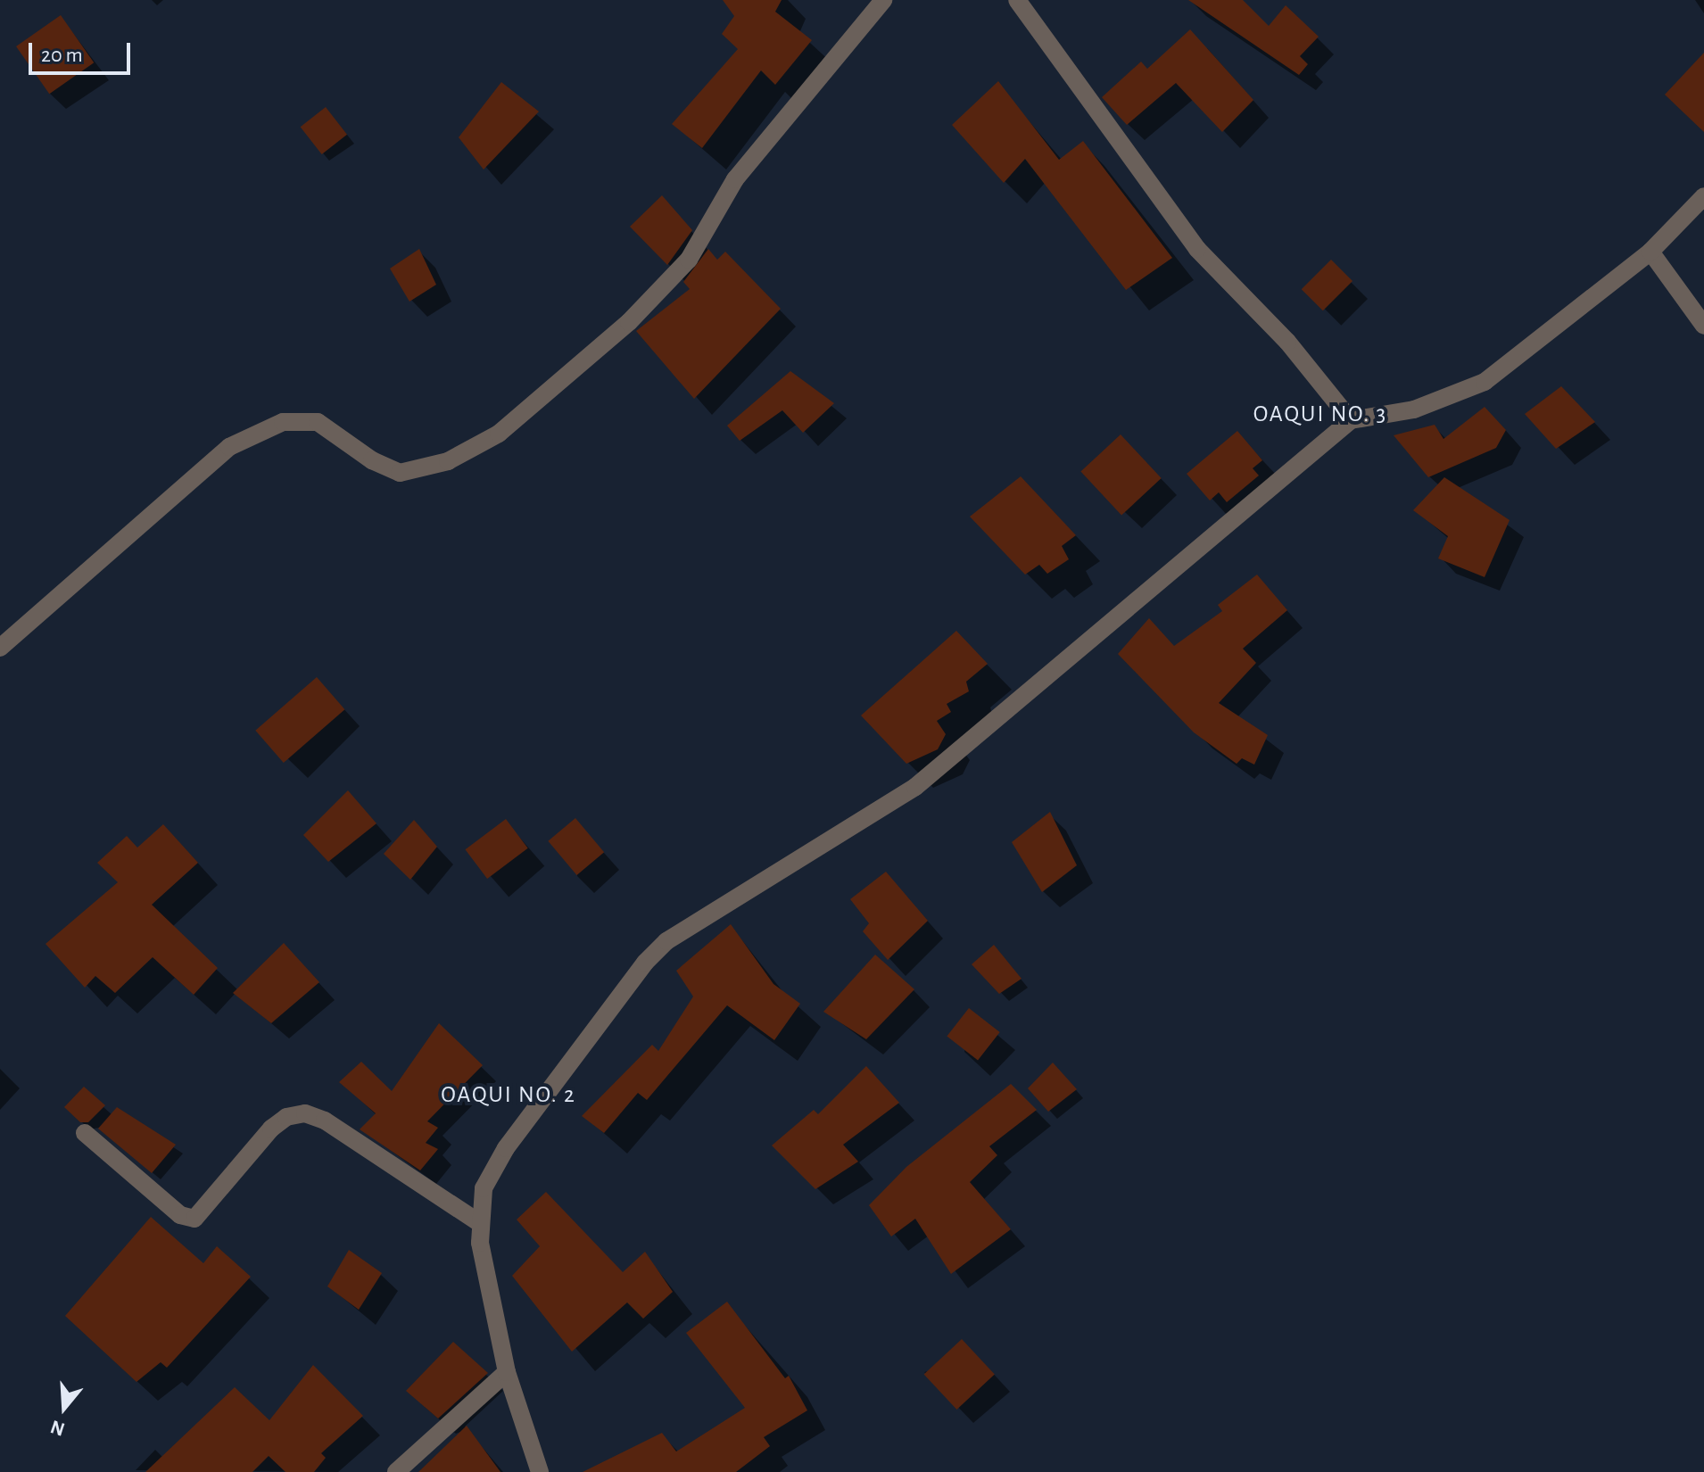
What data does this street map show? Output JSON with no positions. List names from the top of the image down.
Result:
{
  "districts": ["OAQUI NO. 3", "OAQUI NO. 2"],
  "scale_bar": "20 m",
  "north": "bottom"
}
